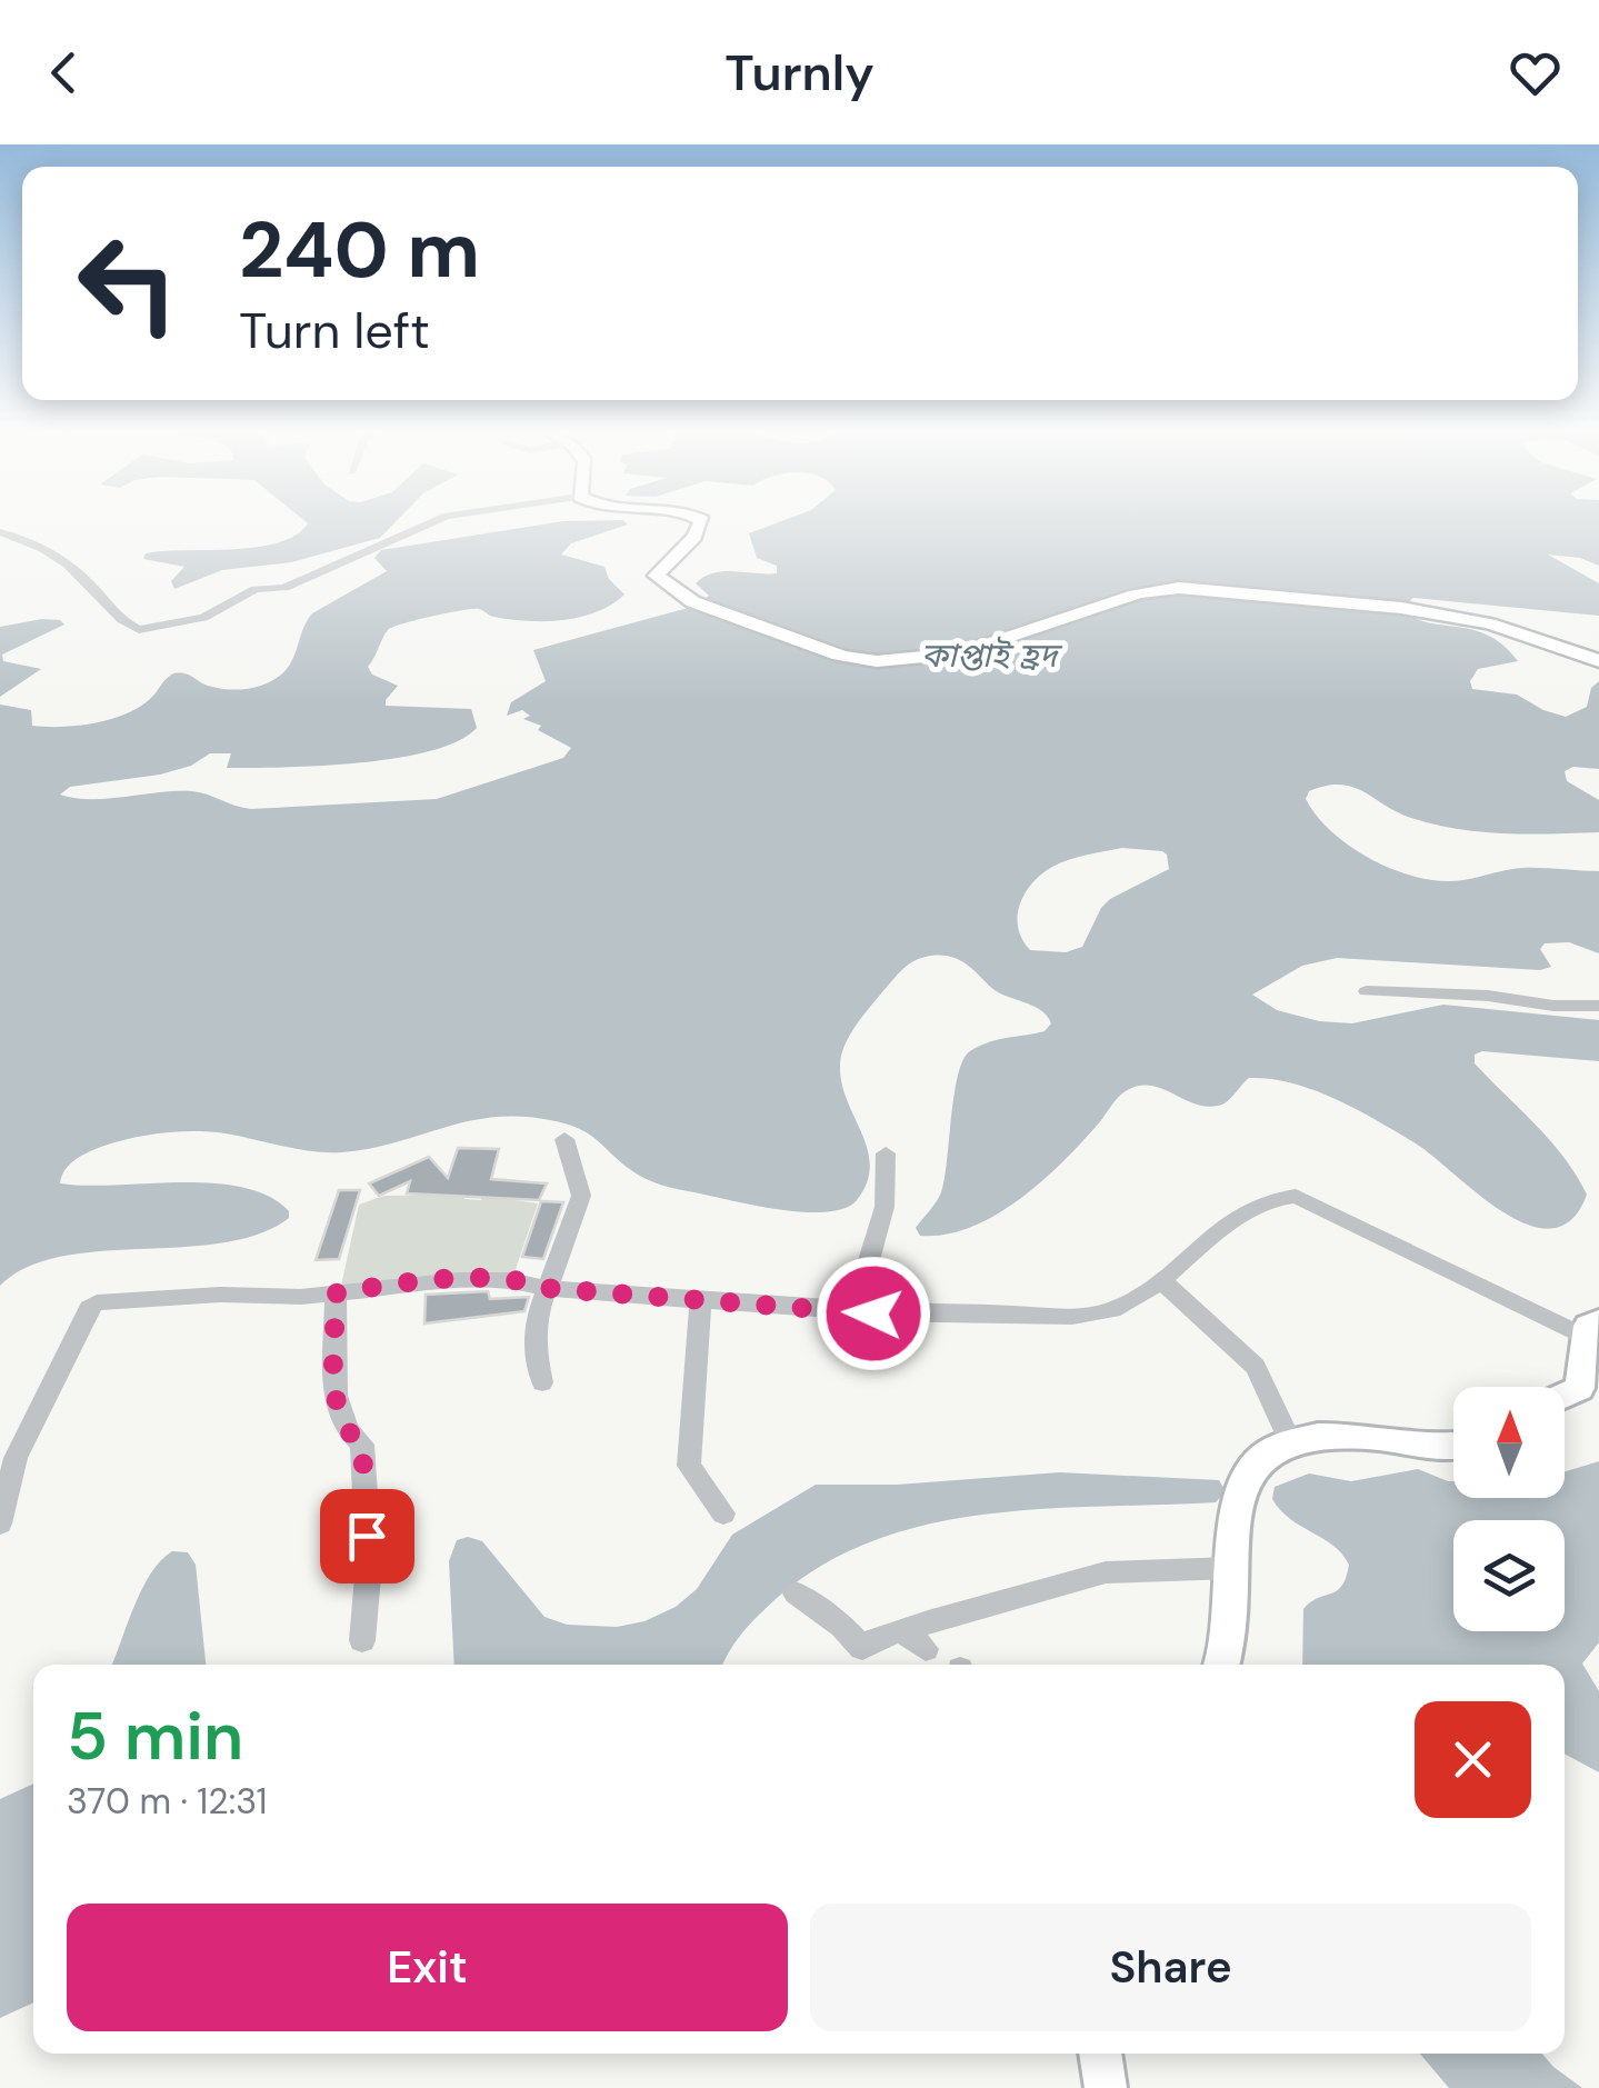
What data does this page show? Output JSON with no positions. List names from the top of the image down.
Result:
{
  "water": ["কাপ্তাই হ্রদ"],
  "north": "top",
  "page": {
    "header": "Turnly",
    "turn": ["240 m", "Turn left"],
    "heading": ["5 min", "370 m · 12:31"],
    "buttons": ["Exit", "Share"]
  }
}
